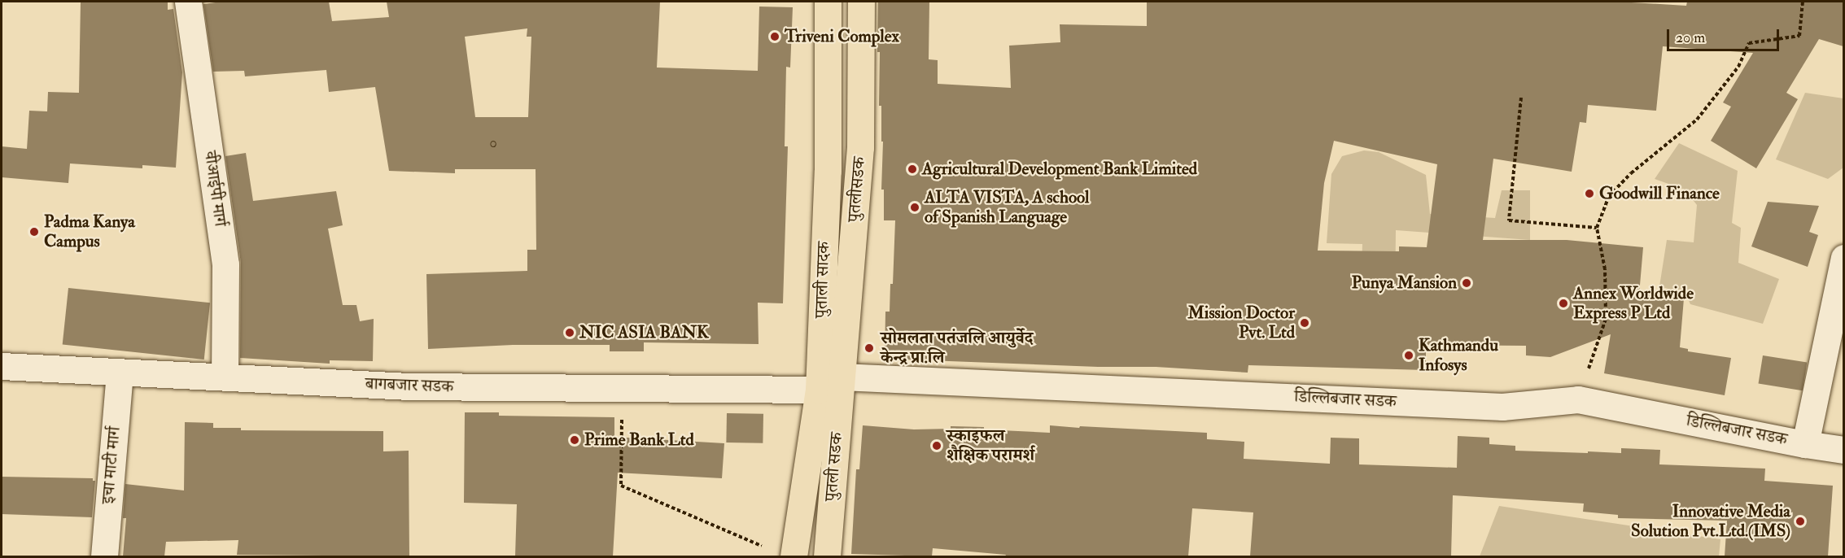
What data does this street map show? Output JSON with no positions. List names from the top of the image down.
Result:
{
  "streets": {
    "main road": [
      "वीआईपी मार्ग",
      "पुतलीसडक",
      "पुताली सादक",
      "बागबजार सडक",
      "डिल्लिबजार सडक",
      "इचा माटी मार्ग",
      "पुतली सडक"
    ]
  },
  "crossings": [
    ["वीआईपी मार्ग", "बागबजार सडक"],
    ["पुतलीसडक", "डिल्लिबजार सडक"],
    ["पुतलीसडक", "पुतली सडक"],
    ["पुताली सादक", "बागबजार सडक"],
    ["बागबजार सडक", "इचा माटी मार्ग"],
    ["डिल्लिबजार सडक", "पुतली सडक"]
  ],
  "places": [
    "Triveni Complex",
    "Agricultural Development Bank Limited",
    "Goodwill Finance",
    "ALTA VISTA, A school of Spanish Language",
    "Padma Kanya Campus",
    "Punya Mansion",
    "Annex Worldwide Express P Ltd",
    "Mission Doctor Pvt. Ltd",
    "NIC ASIA BANK",
    "सोमलता पतंजलि आयुर्वेद केन्द्र प्रा.लि",
    "Kathmandu Infosys",
    "Prime Bank Ltd",
    "स्काइफल शैक्षिक परामर्श",
    "Innovative Media Solution Pvt.Ltd.(IMS)"
  ],
  "house_numbers": ["0"],
  "scale_bar": "20 m"
}
